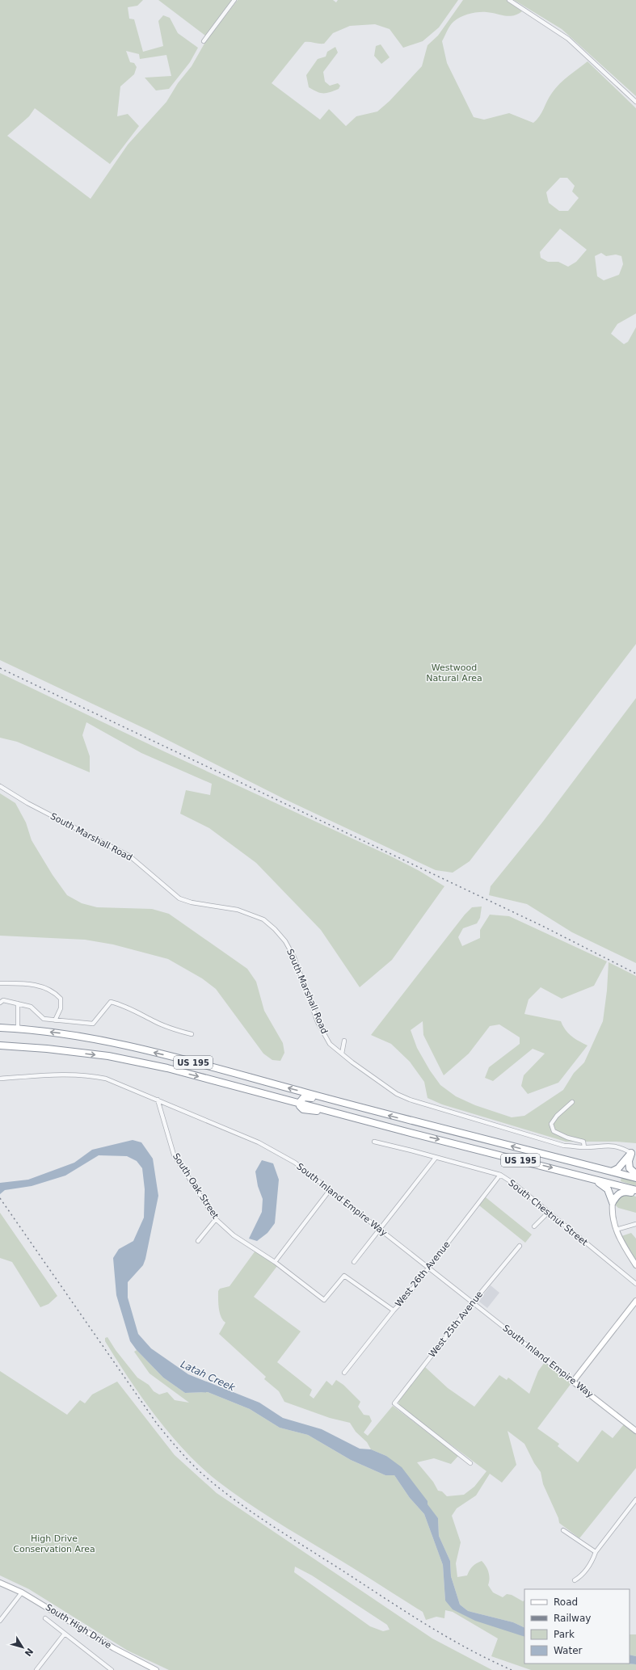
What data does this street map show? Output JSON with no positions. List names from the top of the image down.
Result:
{
  "streets": {
    "highway": ["US 195"],
    "street": [
      "South Marshall Road",
      "South Oak Street",
      "South Inland Empire Way",
      "South Chestnut Street",
      "West 26th Avenue",
      "West 25th Avenue",
      "South High Drive"
    ]
  },
  "crossings": [
    ["South Oak Street", "South Inland Empire Way"],
    ["South Oak Street", "West 26th Avenue"],
    ["South Inland Empire Way", "West 26th Avenue"],
    ["South Inland Empire Way", "West 25th Avenue"],
    ["South Chestnut Street", "West 26th Avenue"]
  ],
  "water": ["Latah Creek"],
  "parks": ["Westwood Natural Area", "High Drive Conservation Area"],
  "legend": [
    "Road",
    "Railway",
    "Park",
    "Water"
  ],
  "north": "bottom right"
}
